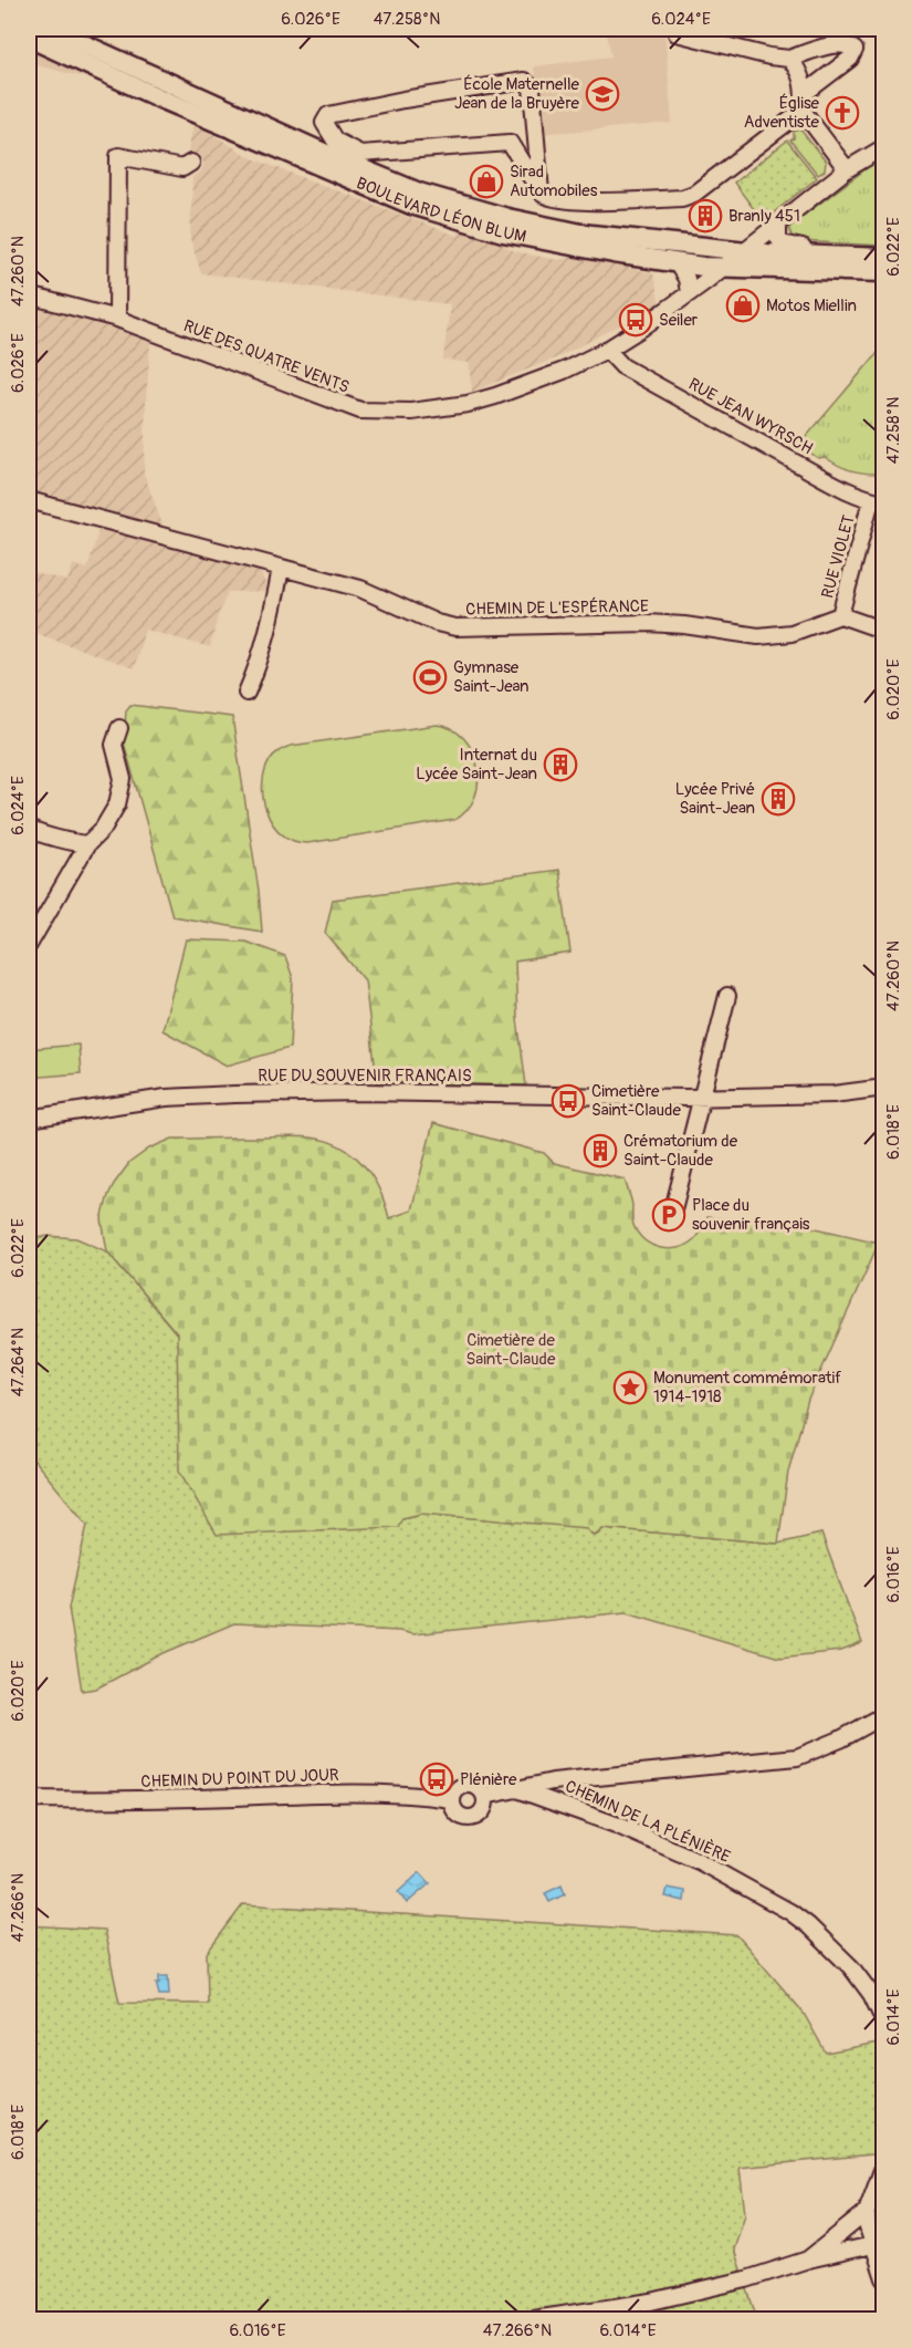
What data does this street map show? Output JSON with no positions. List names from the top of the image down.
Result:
{
  "streets": {
    "main road": ["BOULEVARD LÉON BLUM"],
    "street": [
      "RUE DES QUATRE VENTS",
      "RUE JEAN WYRSCH",
      "RUE VIOLET",
      "CHEMIN DE L'ESPÉRANCE",
      "RUE DU SOUVENIR FRANÇAIS",
      "CHEMIN DU POINT DU JOUR",
      "CHEMIN DE LA PLÉNIÈRE"
    ]
  },
  "crossings": [
    ["BOULEVARD LÉON BLUM", "RUE DES QUATRE VENTS"],
    ["RUE DES QUATRE VENTS", "RUE JEAN WYRSCH"],
    ["RUE JEAN WYRSCH", "RUE VIOLET"],
    ["RUE VIOLET", "CHEMIN DE L'ESPÉRANCE"]
  ],
  "parks": ["Cimetière de Saint-Claude"],
  "places": {
    "school or university": ["École Maternelle Jean de la Bruyère"],
    "church": ["Église Adventiste"],
    "shop": ["Sirad Automobiles", "Motos Miellin"],
    "building": [
      "Branly 451",
      "Internat du Lycée Saint-Jean",
      "Lycée Privé Saint-Jean",
      "Crématorium de Saint-Claude"
    ],
    "bus stop": ["Seiler", "Cimetière Saint-Claude", "Plénière"],
    "sports": ["Gymnase Saint-Jean"],
    "parking": ["Place du souvenir français"],
    "place": ["Monument commémoratif 1914-1918"]
  },
  "coordinates": [
    "6.026°E",
    "47.258°N",
    "6.024°E",
    "6.022°E",
    "47.260°N",
    "6.020°E",
    "6.018°E",
    "47.264°N",
    "6.016°E",
    "47.266°N",
    "6.014°E"
  ]
}
